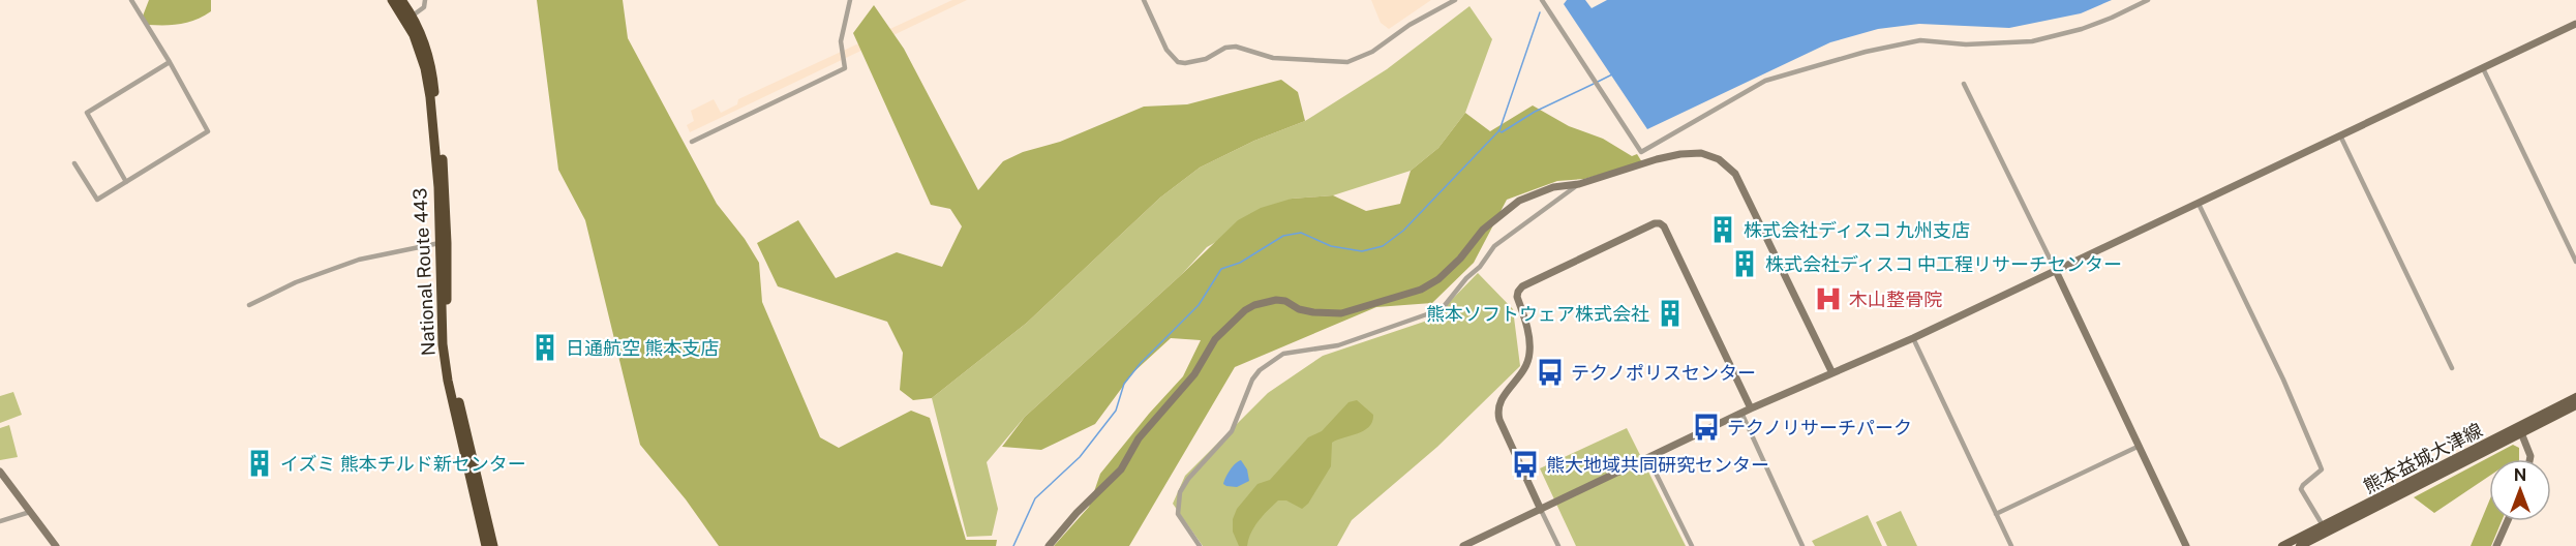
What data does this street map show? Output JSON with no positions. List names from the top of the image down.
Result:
{
  "streets": {
    "highway": ["National Route 443"],
    "main road": ["熊本益城大津線"]
  },
  "places": {
    "building": [
      "株式会社ディスコ 九州支店",
      "株式会社ディスコ 中工程リサーチセンター",
      "熊本ソフトウェア株式会社",
      "日通航空 熊本支店",
      "イズミ 熊本チルド新センター"
    ],
    "hospital": ["木山整骨院"],
    "bus stop": ["テクノポリスセンター", "テクノリサーチパーク", "熊大地域共同研究センター"]
  },
  "north": "top"
}
